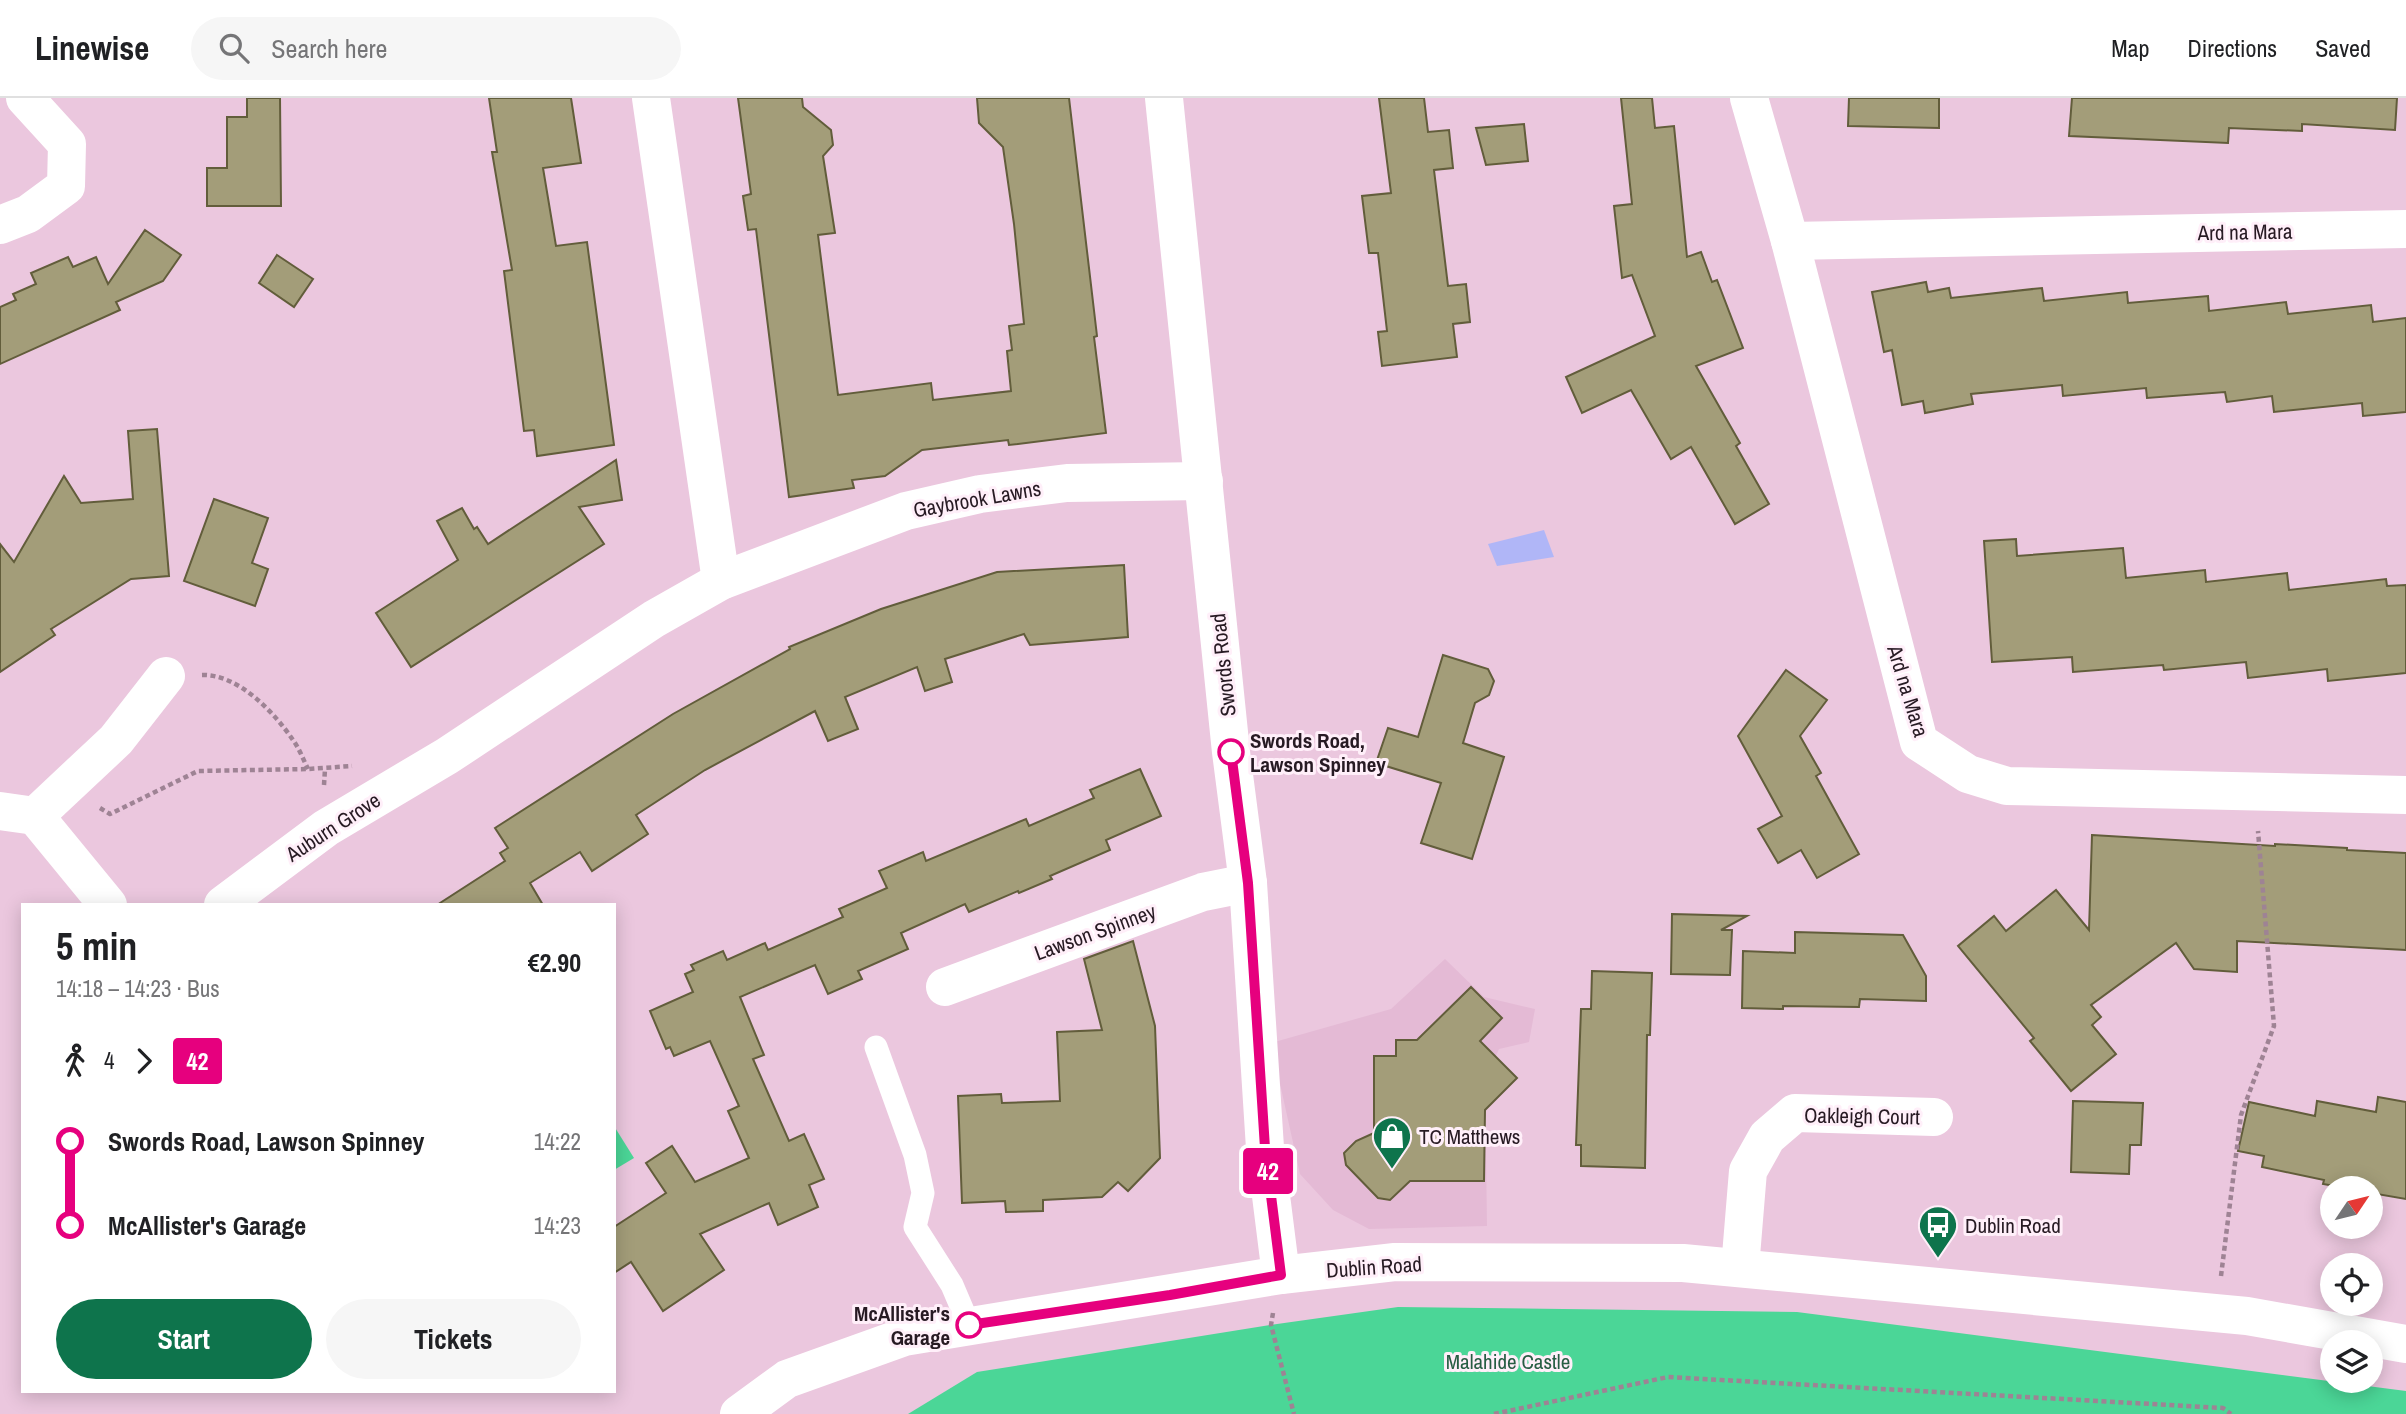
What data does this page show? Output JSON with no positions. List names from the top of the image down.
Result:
{
  "streets": {
    "street": [
      "Ard na Mara",
      "Gaybrook Lawns",
      "Swords Road",
      "Auburn Grove",
      "Lawson Spinney",
      "Oakleigh Court",
      "Dublin Road"
    ]
  },
  "crossings": [
    ["Gaybrook Lawns", "Swords Road"],
    ["Gaybrook Lawns", "Auburn Grove"],
    ["Swords Road", "Lawson Spinney"],
    ["Swords Road", "Dublin Road"],
    ["Oakleigh Court", "Dublin Road"]
  ],
  "parks": ["Malahide Castle"],
  "places": {
    "other": ["Swords Road, Lawson Spinney", "McAllister's Garage"],
    "shop": ["TC Matthews"],
    "bus stop": ["Dublin Road"]
  },
  "lines": ["bus line 42"],
  "north": "top right",
  "page": {
    "header": "Linewise",
    "search": "Search here",
    "nav": ["Map", "Directions", "Saved"],
    "on_map": "42",
    "heading": ["5 min", "14:18 – 14:23 · Bus", "€2.90"],
    "legs": ["4", "42"],
    "list": [
      {
        "name": "Swords Road, Lawson Spinney",
        "value": "14:22"
      },
      {
        "name": "McAllister's Garage",
        "value": "14:23"
      }
    ],
    "buttons": ["Start", "Tickets"]
  }
}
